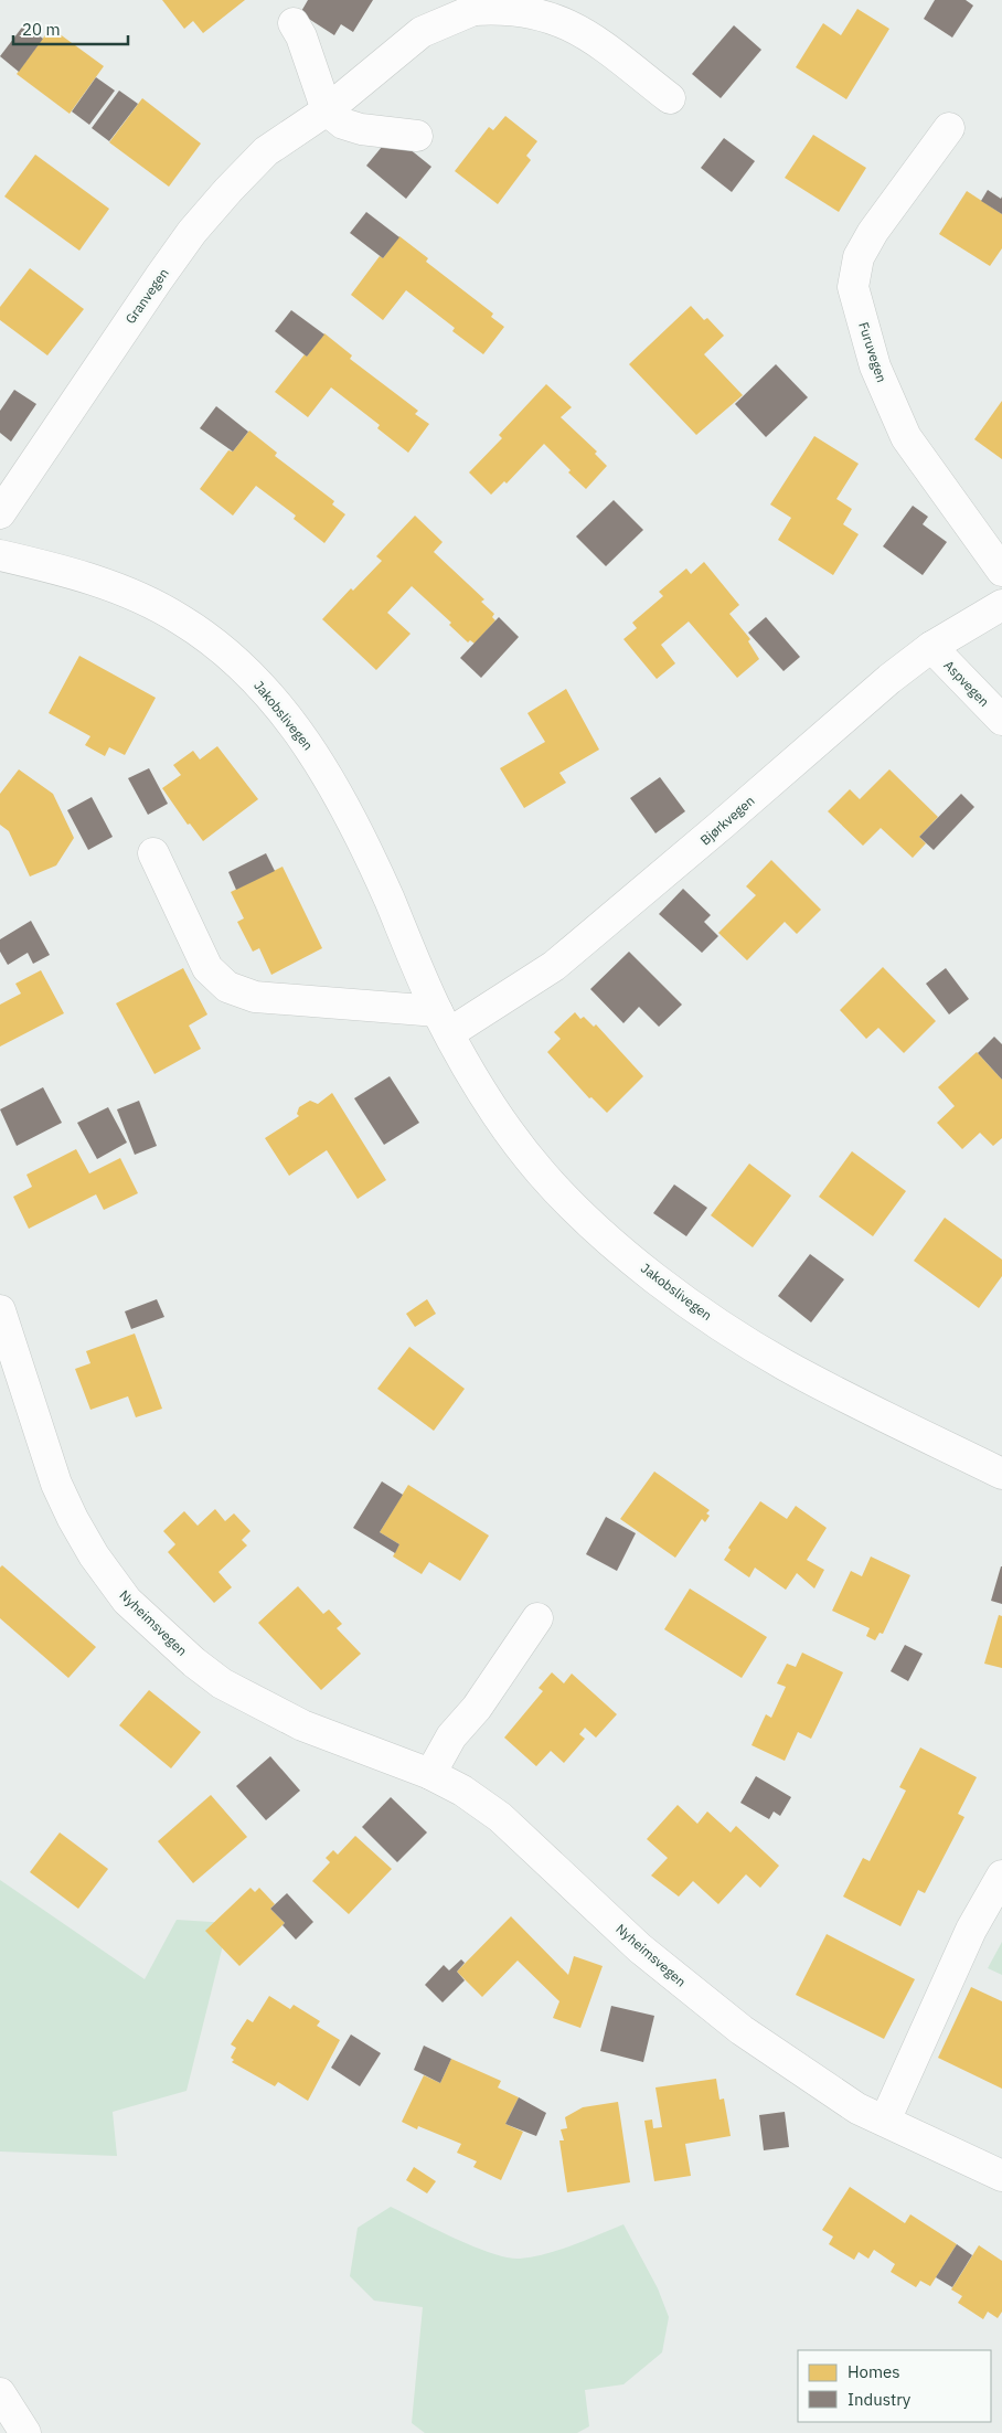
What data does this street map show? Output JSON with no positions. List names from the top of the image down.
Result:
{
  "streets": {
    "street": [
      "Granvegen",
      "Furuvegen",
      "Aspvegen",
      "Jakobslivegen",
      "Bjørkvegen",
      "Nyheimsvegen"
    ]
  },
  "crossings": [
    ["Aspvegen", "Bjørkvegen"],
    ["Jakobslivegen", "Bjørkvegen"]
  ],
  "legend": ["Homes", "Industry"],
  "scale_bar": "20 m"
}
